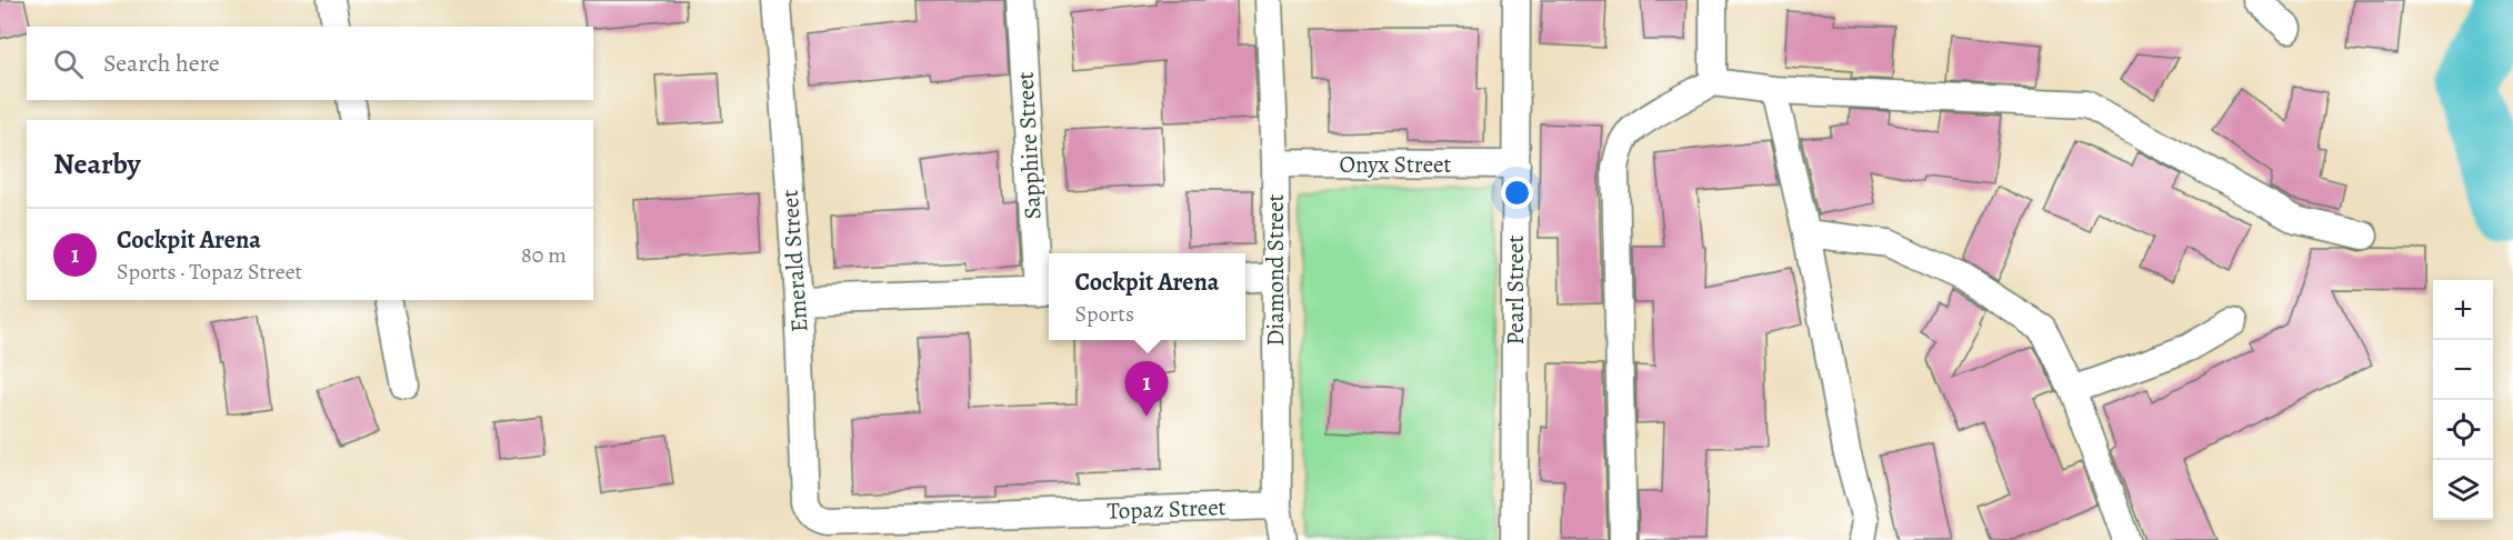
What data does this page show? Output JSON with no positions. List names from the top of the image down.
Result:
{
  "streets": {
    "street": [
      "Sapphire Street",
      "Onyx Street",
      "Emerald Street",
      "Diamond Street",
      "Pearl Street",
      "Topaz Street"
    ]
  },
  "crossings": [
    ["Onyx Street", "Diamond Street"],
    ["Onyx Street", "Pearl Street"],
    ["Emerald Street", "Topaz Street"],
    ["Diamond Street", "Topaz Street"]
  ],
  "page": {
    "search": "Search here",
    "heading": "Nearby",
    "list": [
      {
        "mark": "1",
        "name": "Cockpit Arena",
        "note": "Sports · Topaz Street",
        "value": "80 m"
      }
    ],
    "popup": ["Cockpit Arena", "Sports"],
    "map_buttons": ["+", "−"],
    "pins": "1"
  }
}
